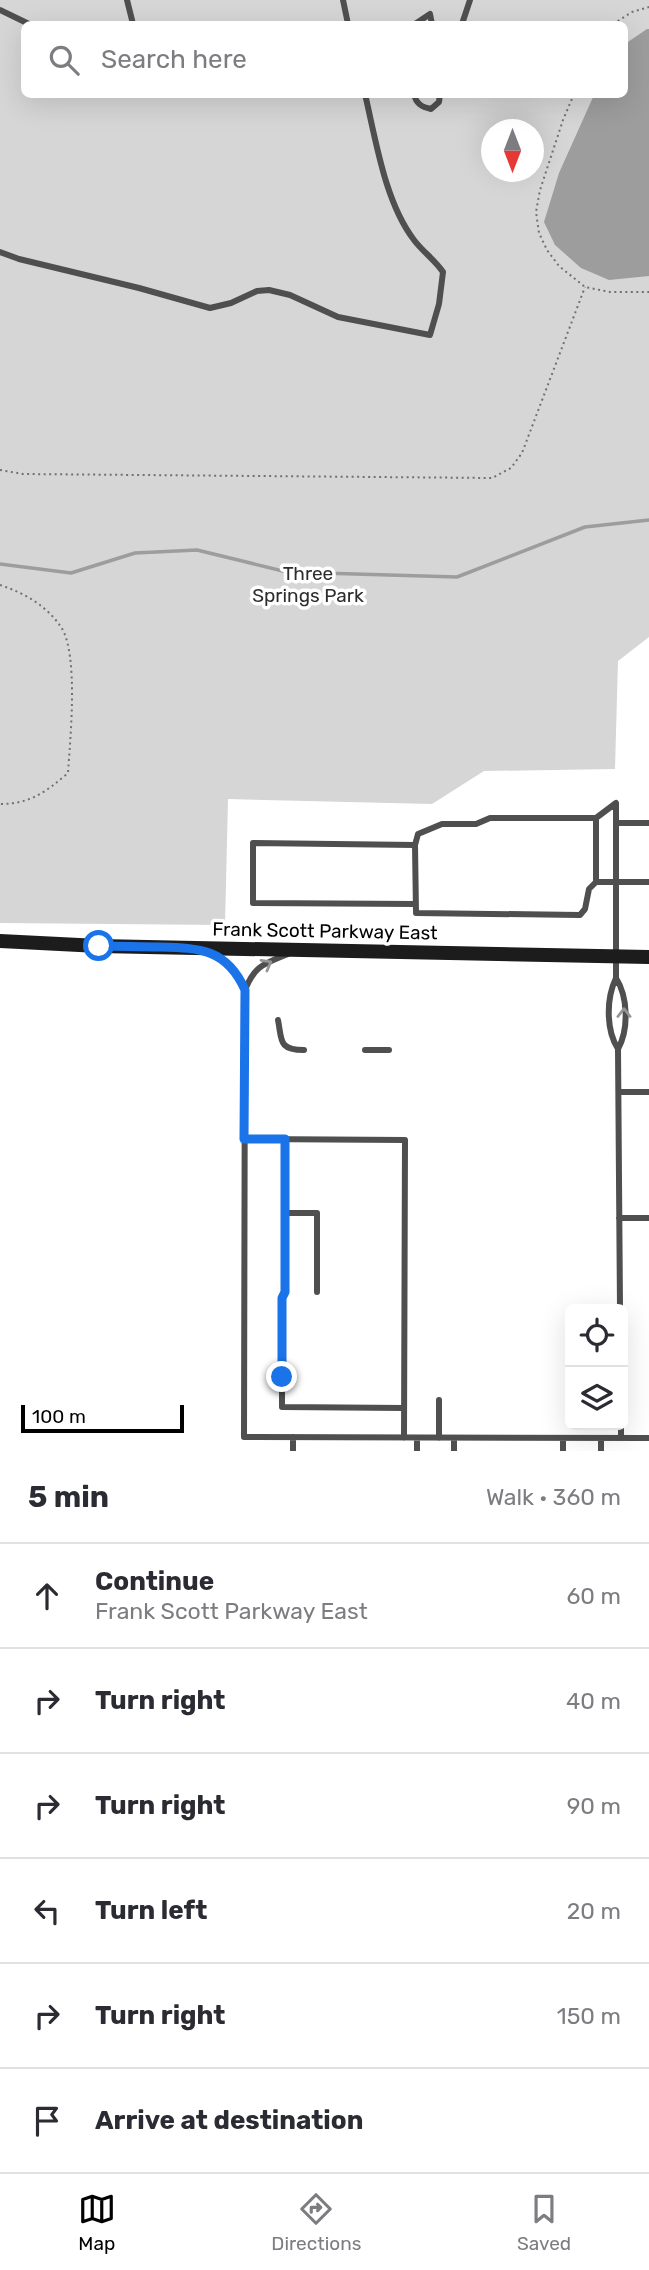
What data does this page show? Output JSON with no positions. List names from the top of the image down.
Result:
{
  "streets": {
    "main road": ["Frank Scott Parkway East"]
  },
  "parks": ["Three Springs Park"],
  "scale_bar": "100 m",
  "north": "bottom",
  "page": {
    "search": "Search here",
    "scale": "100 m",
    "heading": ["5 min", "Walk · 360 m"],
    "list": [
      ["Continue", "Frank Scott Parkway East", "60 m"],
      ["Turn right", "40 m"],
      ["Turn right", "90 m"],
      ["Turn left", "20 m"],
      ["Turn right", "150 m"],
      "Arrive at destination"
    ],
    "nav": ["Map", "Directions", "Saved"]
  }
}
